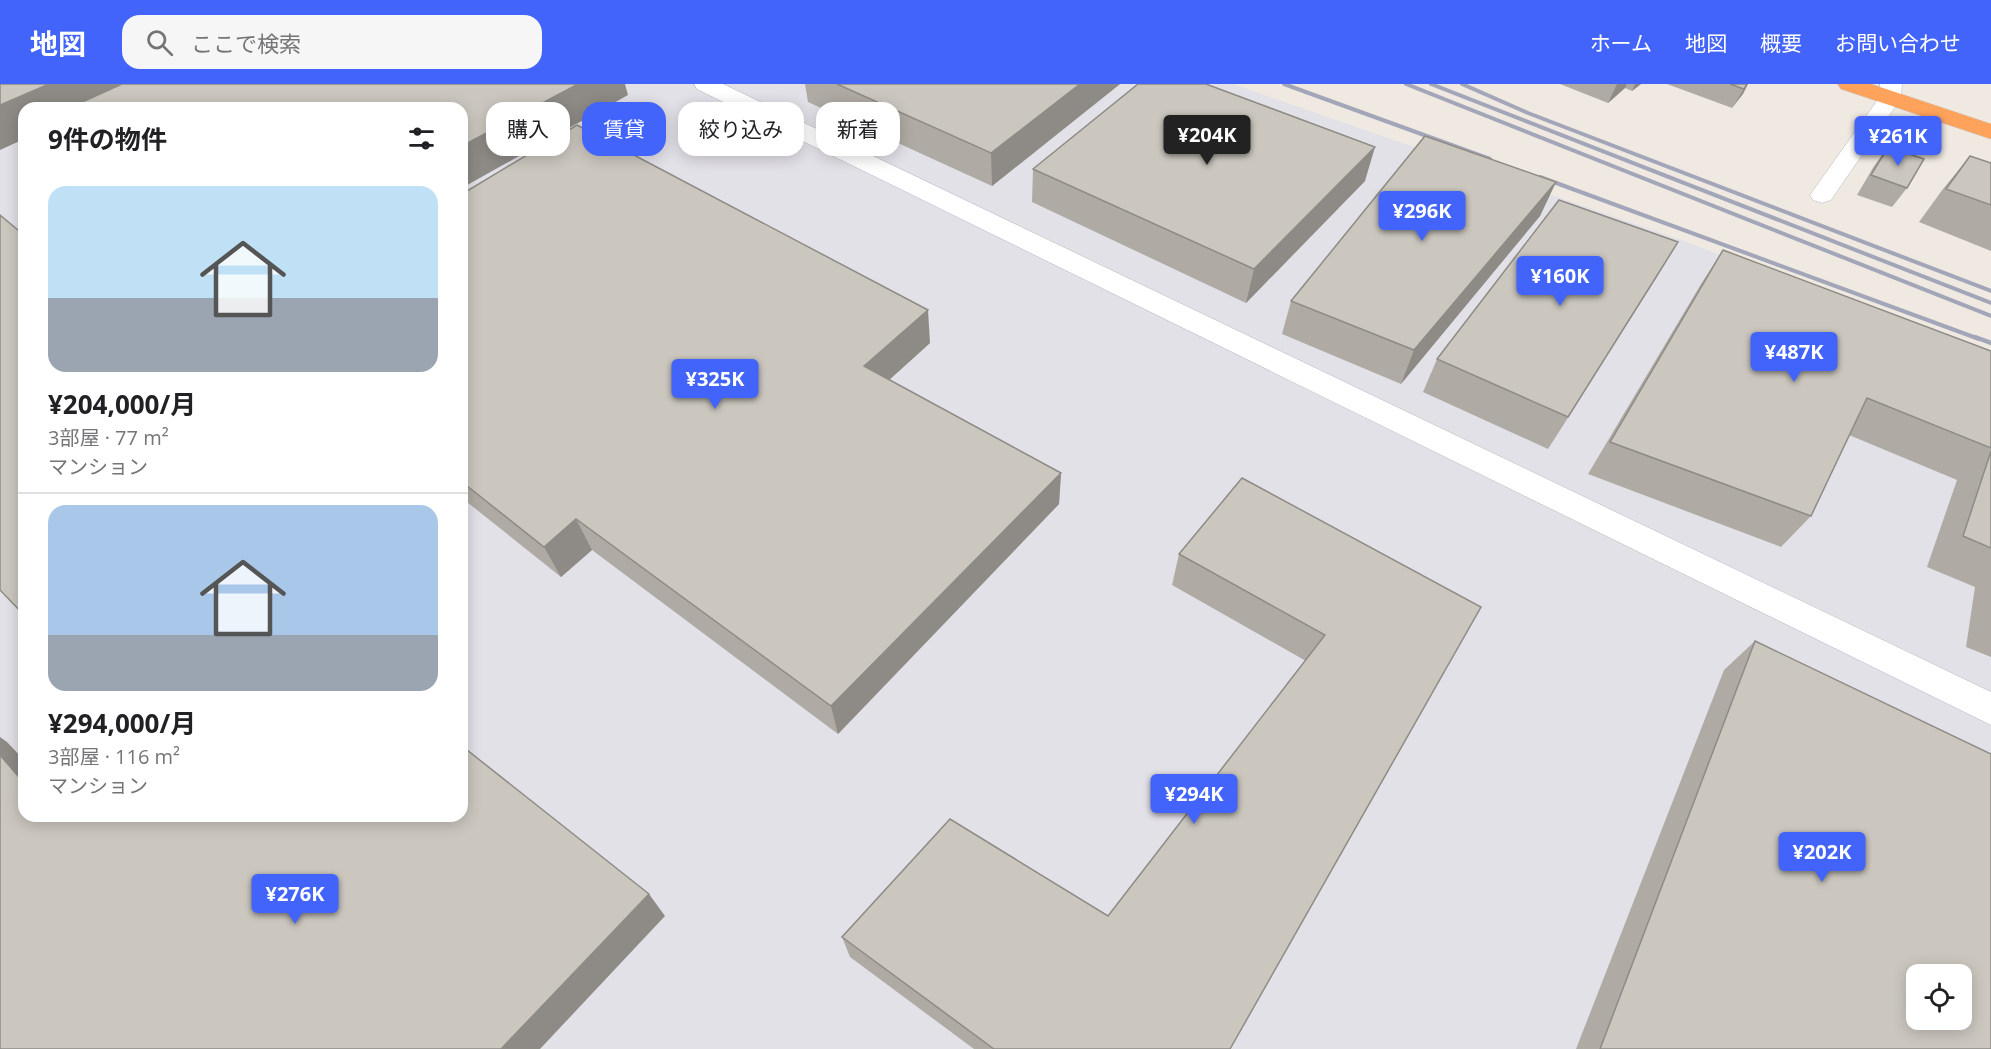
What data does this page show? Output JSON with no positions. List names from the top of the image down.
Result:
{
  "page": {
    "header": "地図",
    "search": "ここで検索",
    "nav": [
      "ホーム",
      "地図",
      "概要",
      "お問い合わせ"
    ],
    "chip": [
      "購入",
      "賃貸",
      "絞り込み",
      "新着"
    ],
    "heading": "9件の物件",
    "price": [
      "¥204K",
      "¥261K",
      "¥296K",
      "¥160K",
      "¥487K",
      "¥325K",
      "¥294K",
      "¥202K",
      "¥276K"
    ],
    "list": [
      {
        "name": "¥204,000/月",
        "note": "3部屋 · 77 m² · マンション"
      },
      {
        "name": "¥294,000/月",
        "note": "3部屋 · 116 m² · マンション"
      }
    ]
  }
}
